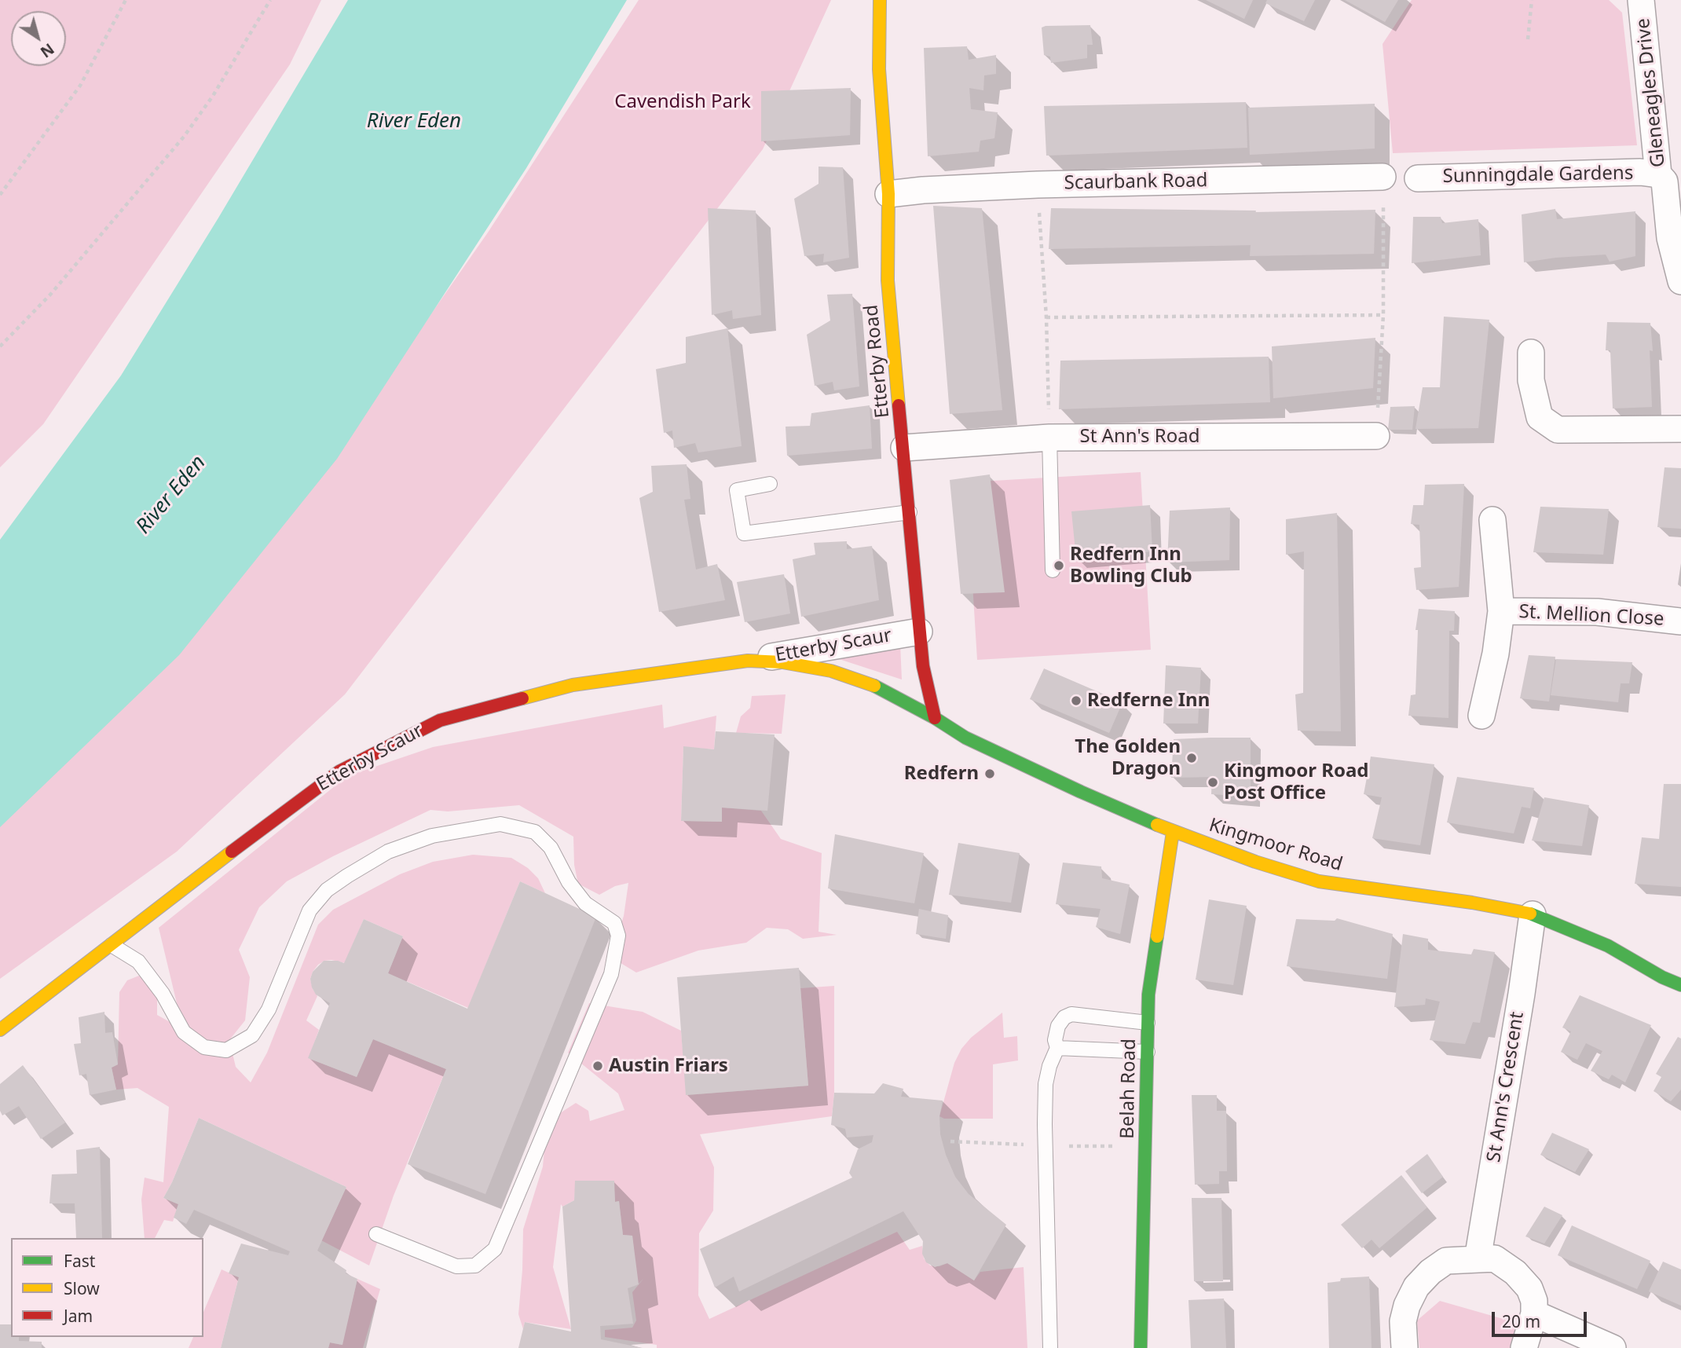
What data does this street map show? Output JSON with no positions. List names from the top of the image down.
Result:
{
  "streets": {
    "street": [
      "Gleneagles Drive",
      "Sunningdale Gardens",
      "Scaurbank Road",
      "Etterby Road",
      "St Ann's Road",
      "St. Mellion Close",
      "Etterby Scaur",
      "Kingmoor Road",
      "St Ann's Crescent",
      "Belah Road"
    ]
  },
  "crossings": [
    ["Gleneagles Drive", "Sunningdale Gardens"],
    ["Scaurbank Road", "Etterby Road"],
    ["Etterby Road", "St Ann's Road"],
    ["Etterby Road", "Etterby Scaur"],
    ["Etterby Road", "Kingmoor Road"],
    ["Etterby Scaur", "Kingmoor Road"],
    ["Kingmoor Road", "St Ann's Crescent"],
    ["Kingmoor Road", "Belah Road"]
  ],
  "water": ["River Eden"],
  "parks": ["Cavendish Park"],
  "places": [
    "Redfern Inn Bowling Club",
    "Redferne Inn",
    "The Golden Dragon",
    "Redfern",
    "Kingmoor Road Post Office",
    "Austin Friars"
  ],
  "legend": ["Fast", "Slow", "Jam"],
  "scale_bar": "20 m",
  "north": "bottom right"
}
